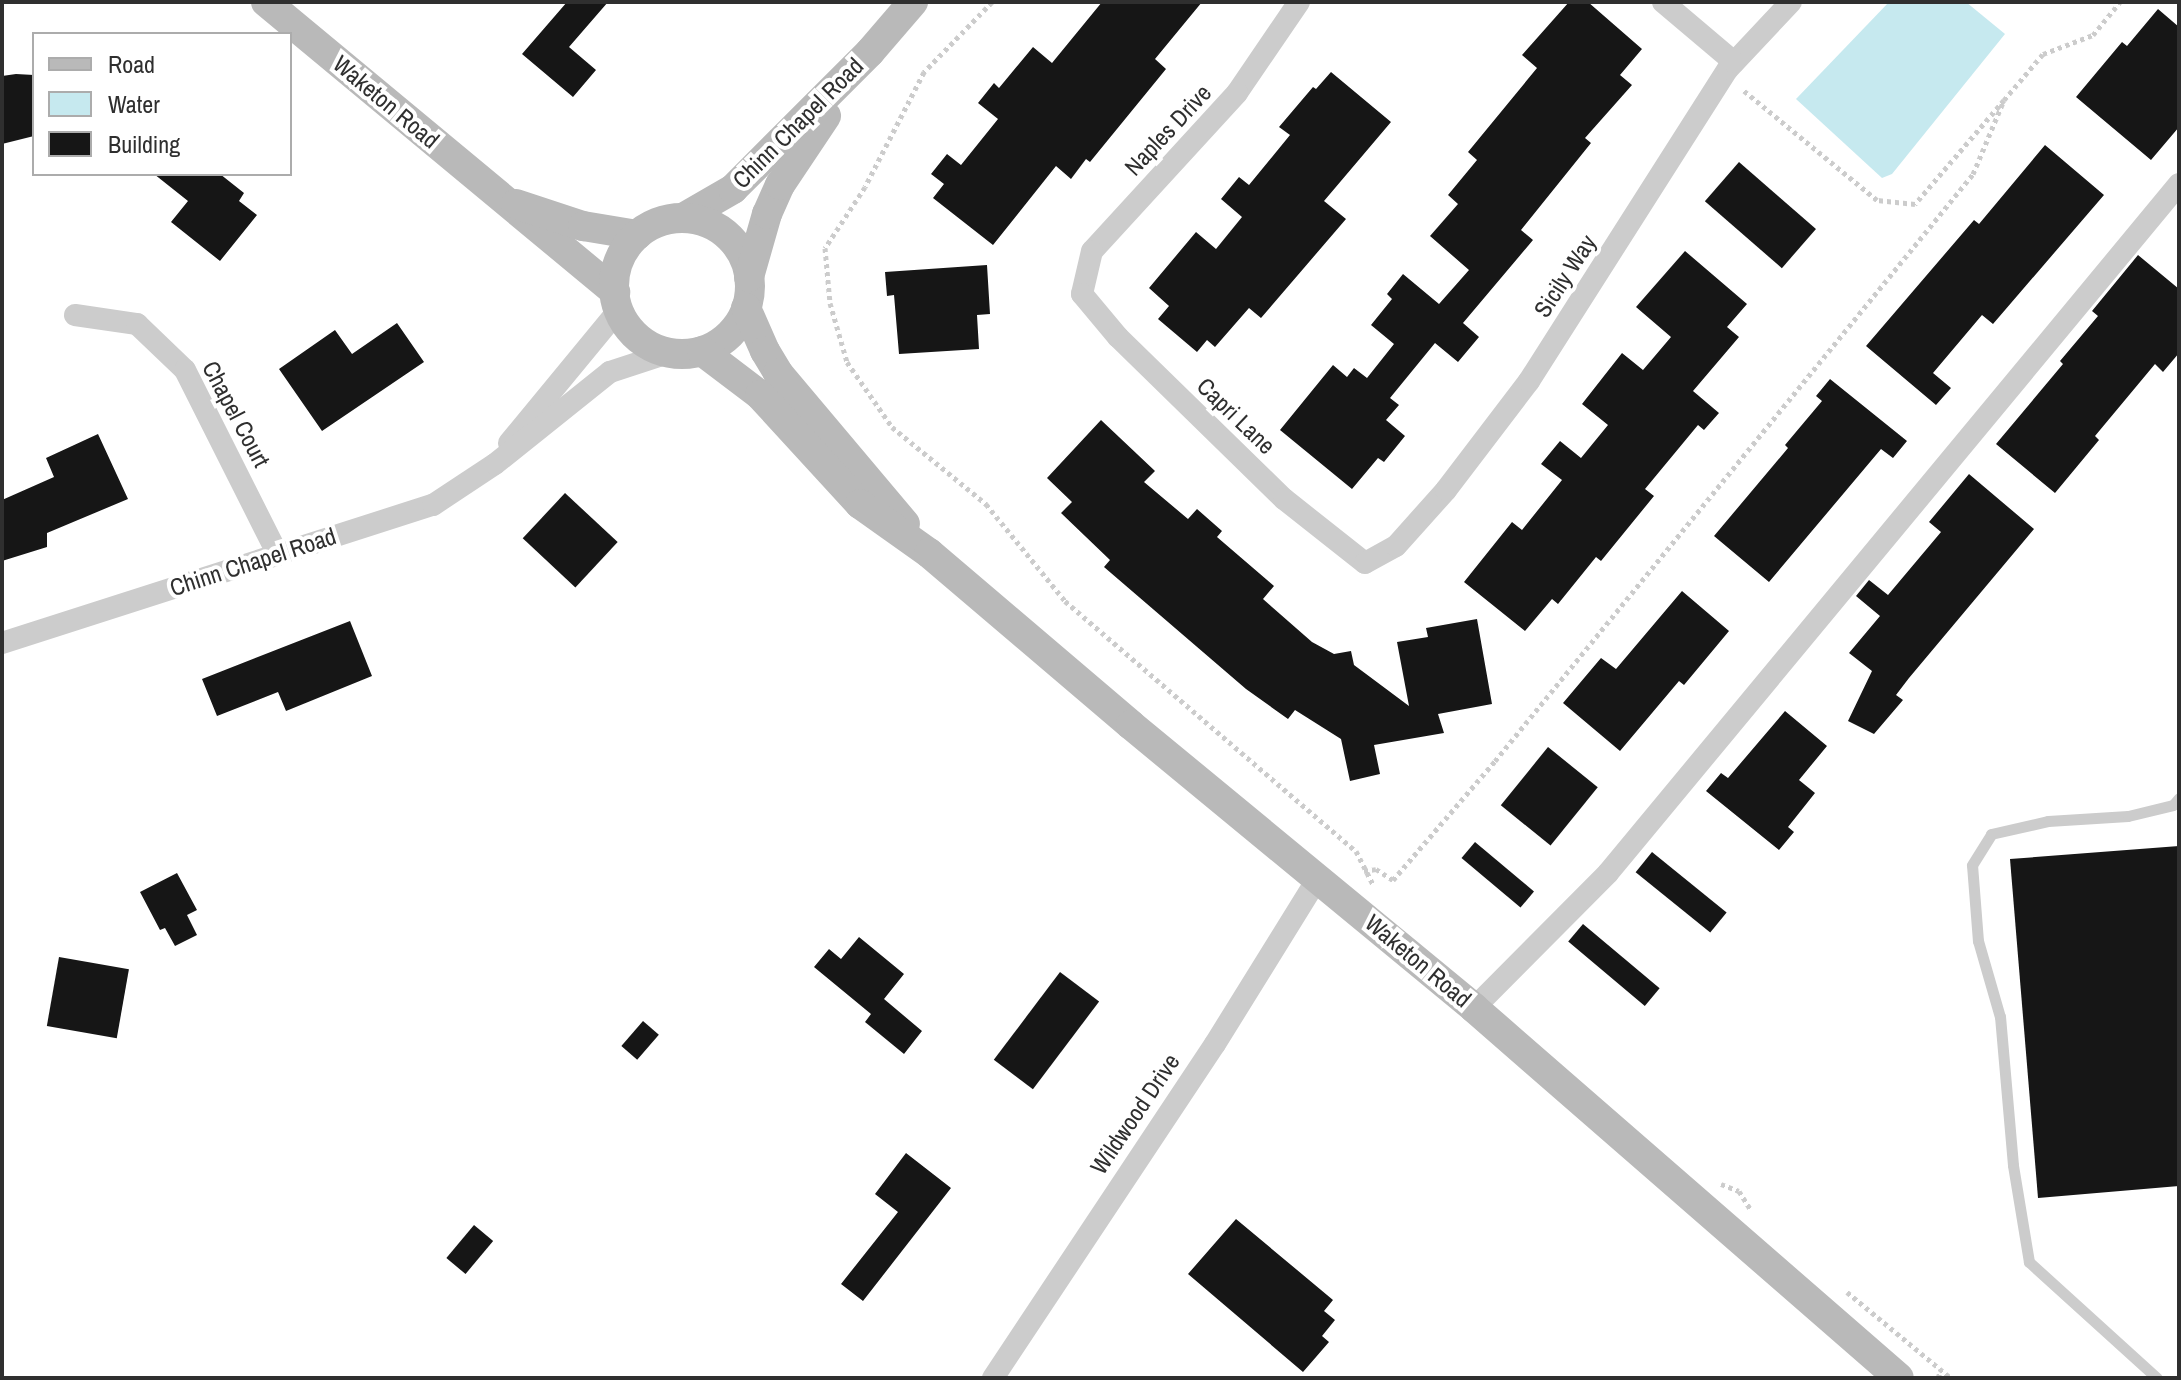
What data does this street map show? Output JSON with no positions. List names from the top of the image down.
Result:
{
  "streets": {
    "street": [
      "Waketon Road",
      "Chinn Chapel Road",
      "Naples Drive",
      "Sicily Way",
      "Chapel Court",
      "Capri Lane",
      "Wildwood Drive"
    ]
  },
  "crossings": [
    ["Waketon Road", "Chinn Chapel Road"],
    ["Waketon Road", "Wildwood Drive"],
    ["Chinn Chapel Road", "Chapel Court"],
    ["Naples Drive", "Capri Lane"],
    ["Sicily Way", "Capri Lane"]
  ],
  "legend": ["Road", "Water", "Building"]
}
